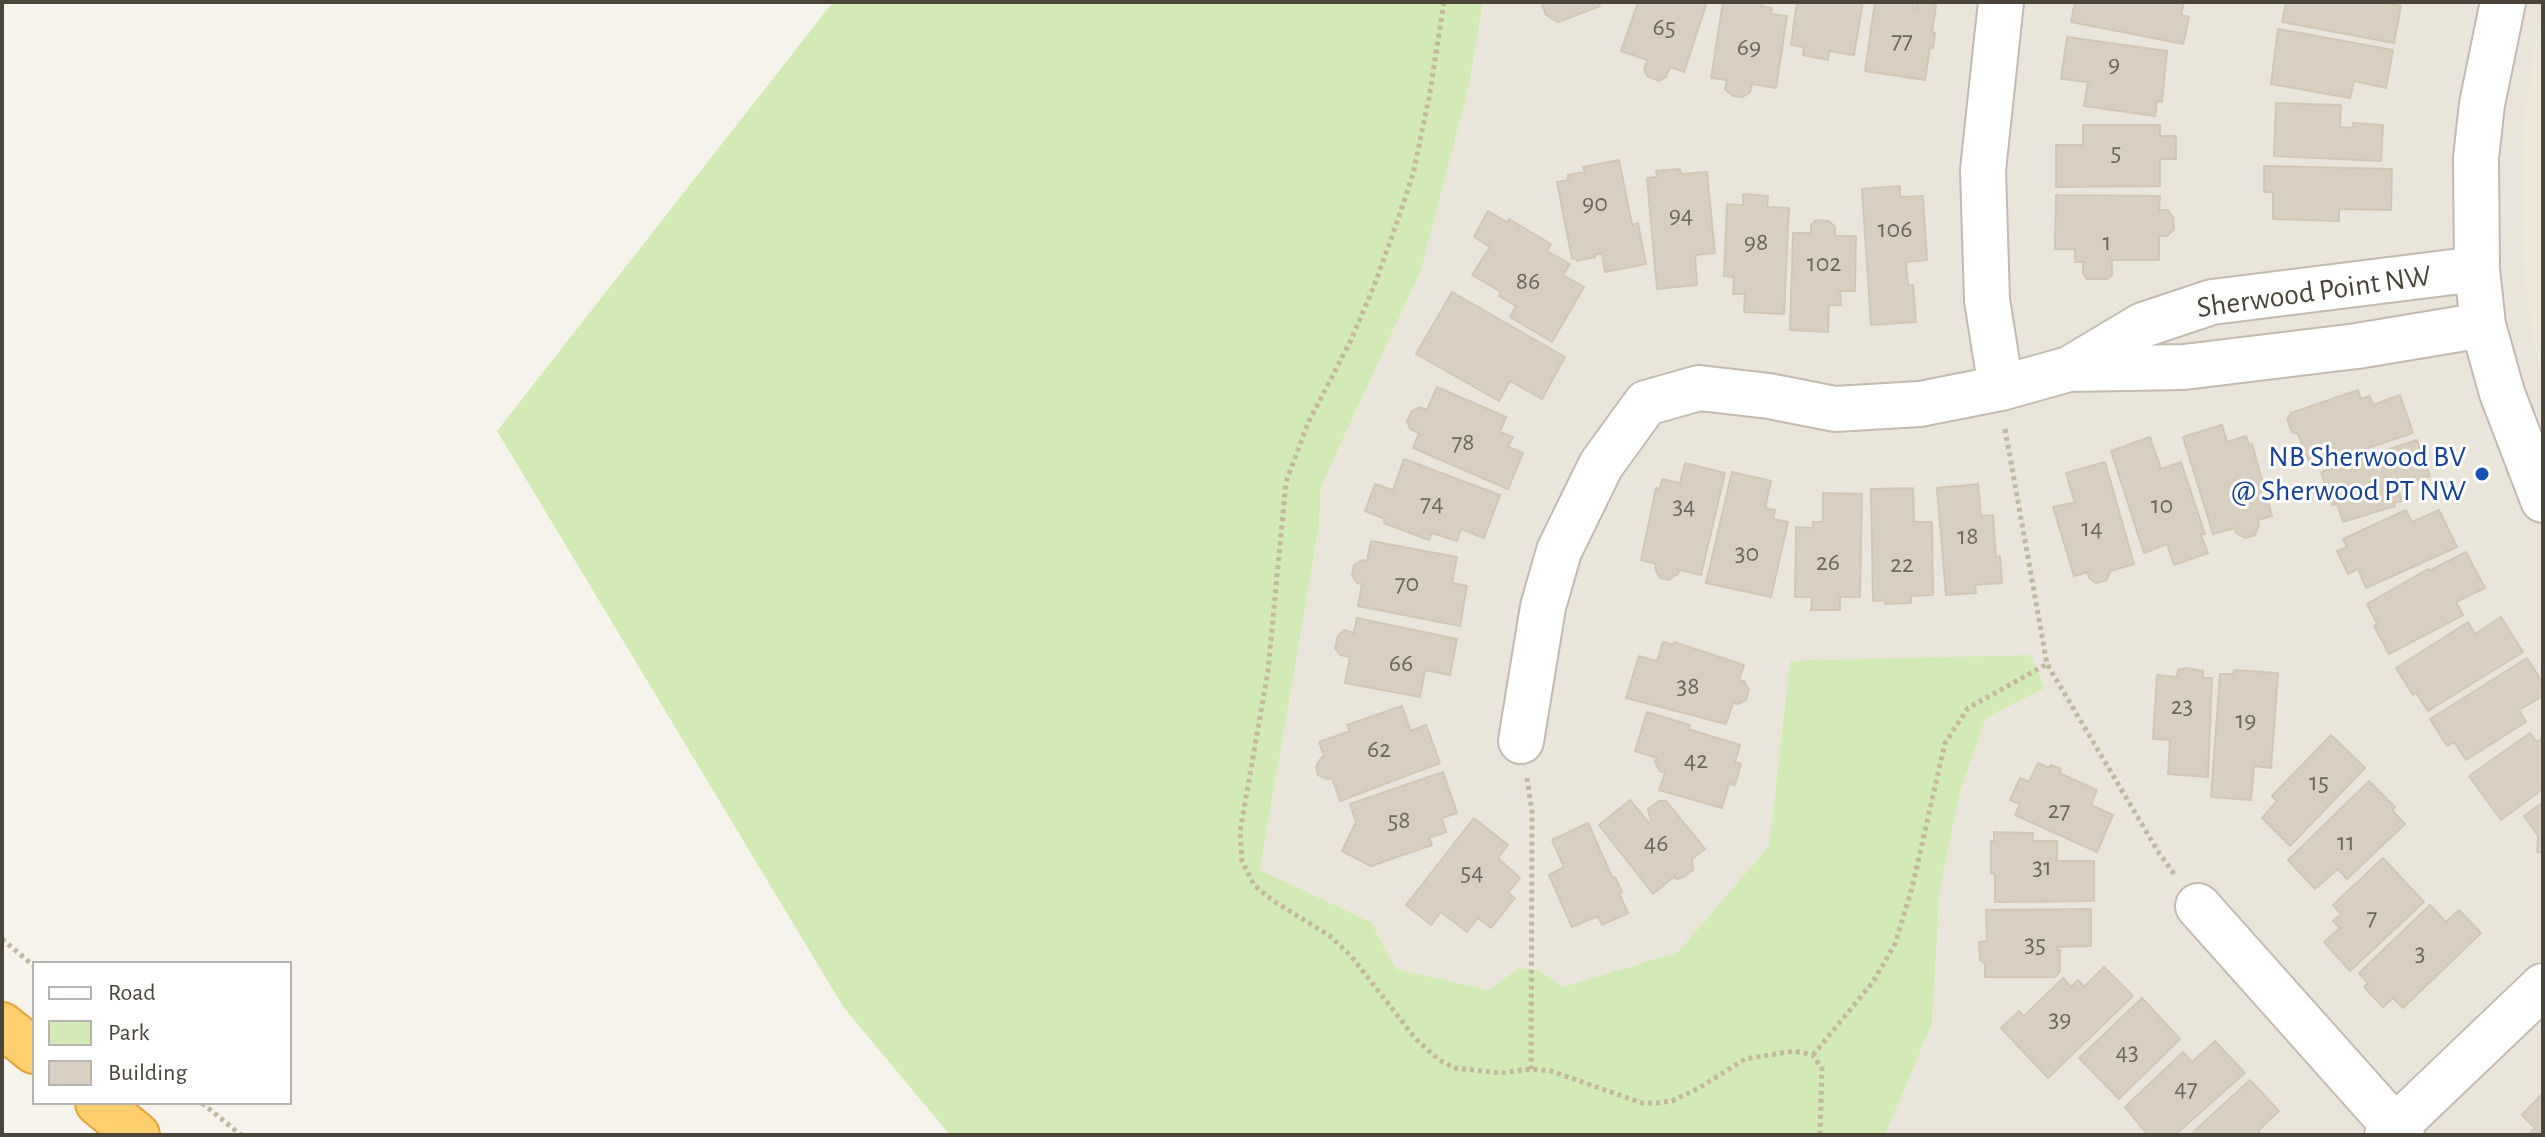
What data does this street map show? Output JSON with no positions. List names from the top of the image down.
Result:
{
  "streets": {
    "street": ["Sherwood Point NW"]
  },
  "places": ["NB Sherwood BV @ Sherwood PT NW"],
  "house_numbers": [
    "65",
    "77",
    "69",
    "9",
    "5",
    "90",
    "94",
    "106",
    "98",
    "1",
    "102",
    "86",
    "78",
    "74",
    "10",
    "34",
    "14",
    "18",
    "30",
    "26",
    "22",
    "70",
    "66",
    "38",
    "23",
    "19",
    "62",
    "42",
    "15",
    "27",
    "58",
    "11",
    "46",
    "31",
    "54",
    "7",
    "35",
    "3",
    "39",
    "43",
    "47"
  ],
  "legend": ["Road", "Park", "Building"]
}
